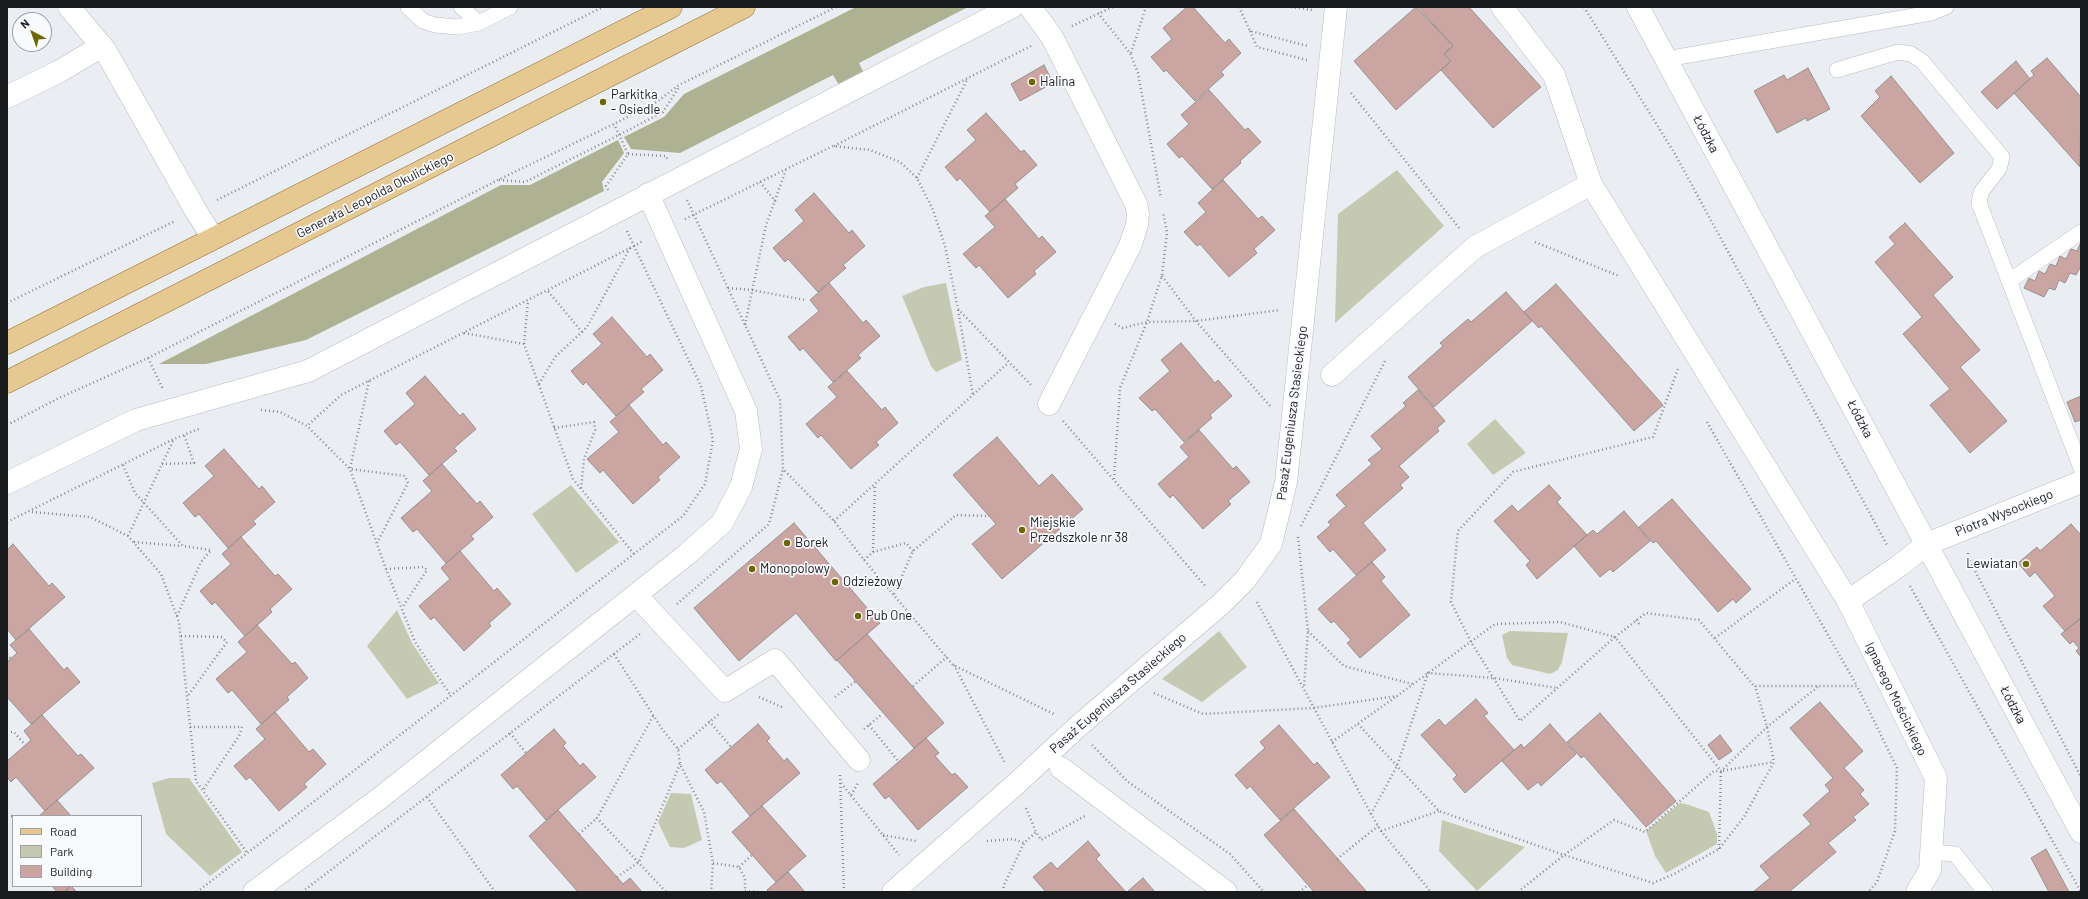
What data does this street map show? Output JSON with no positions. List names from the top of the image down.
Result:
{
  "streets": {
    "main road": ["Generała Leopolda Okulickiego"],
    "street": [
      "Łódzka",
      "Pasaż Eugeniusza Stasieckiego",
      "Piotra Wysockiego",
      "Ignacego Mościckiego"
    ]
  },
  "crossings": [
    ["Łódzka", "Piotra Wysockiego"]
  ],
  "places": [
    "Halina",
    "Parkitka - Osiedle",
    "Miejskie Przedszkole nr 38",
    "Borek",
    "Lewiatan",
    "Monopolowy",
    "Odzieżowy",
    "Pub One"
  ],
  "legend": ["Road", "Park", "Building"],
  "north": "top left"
}
